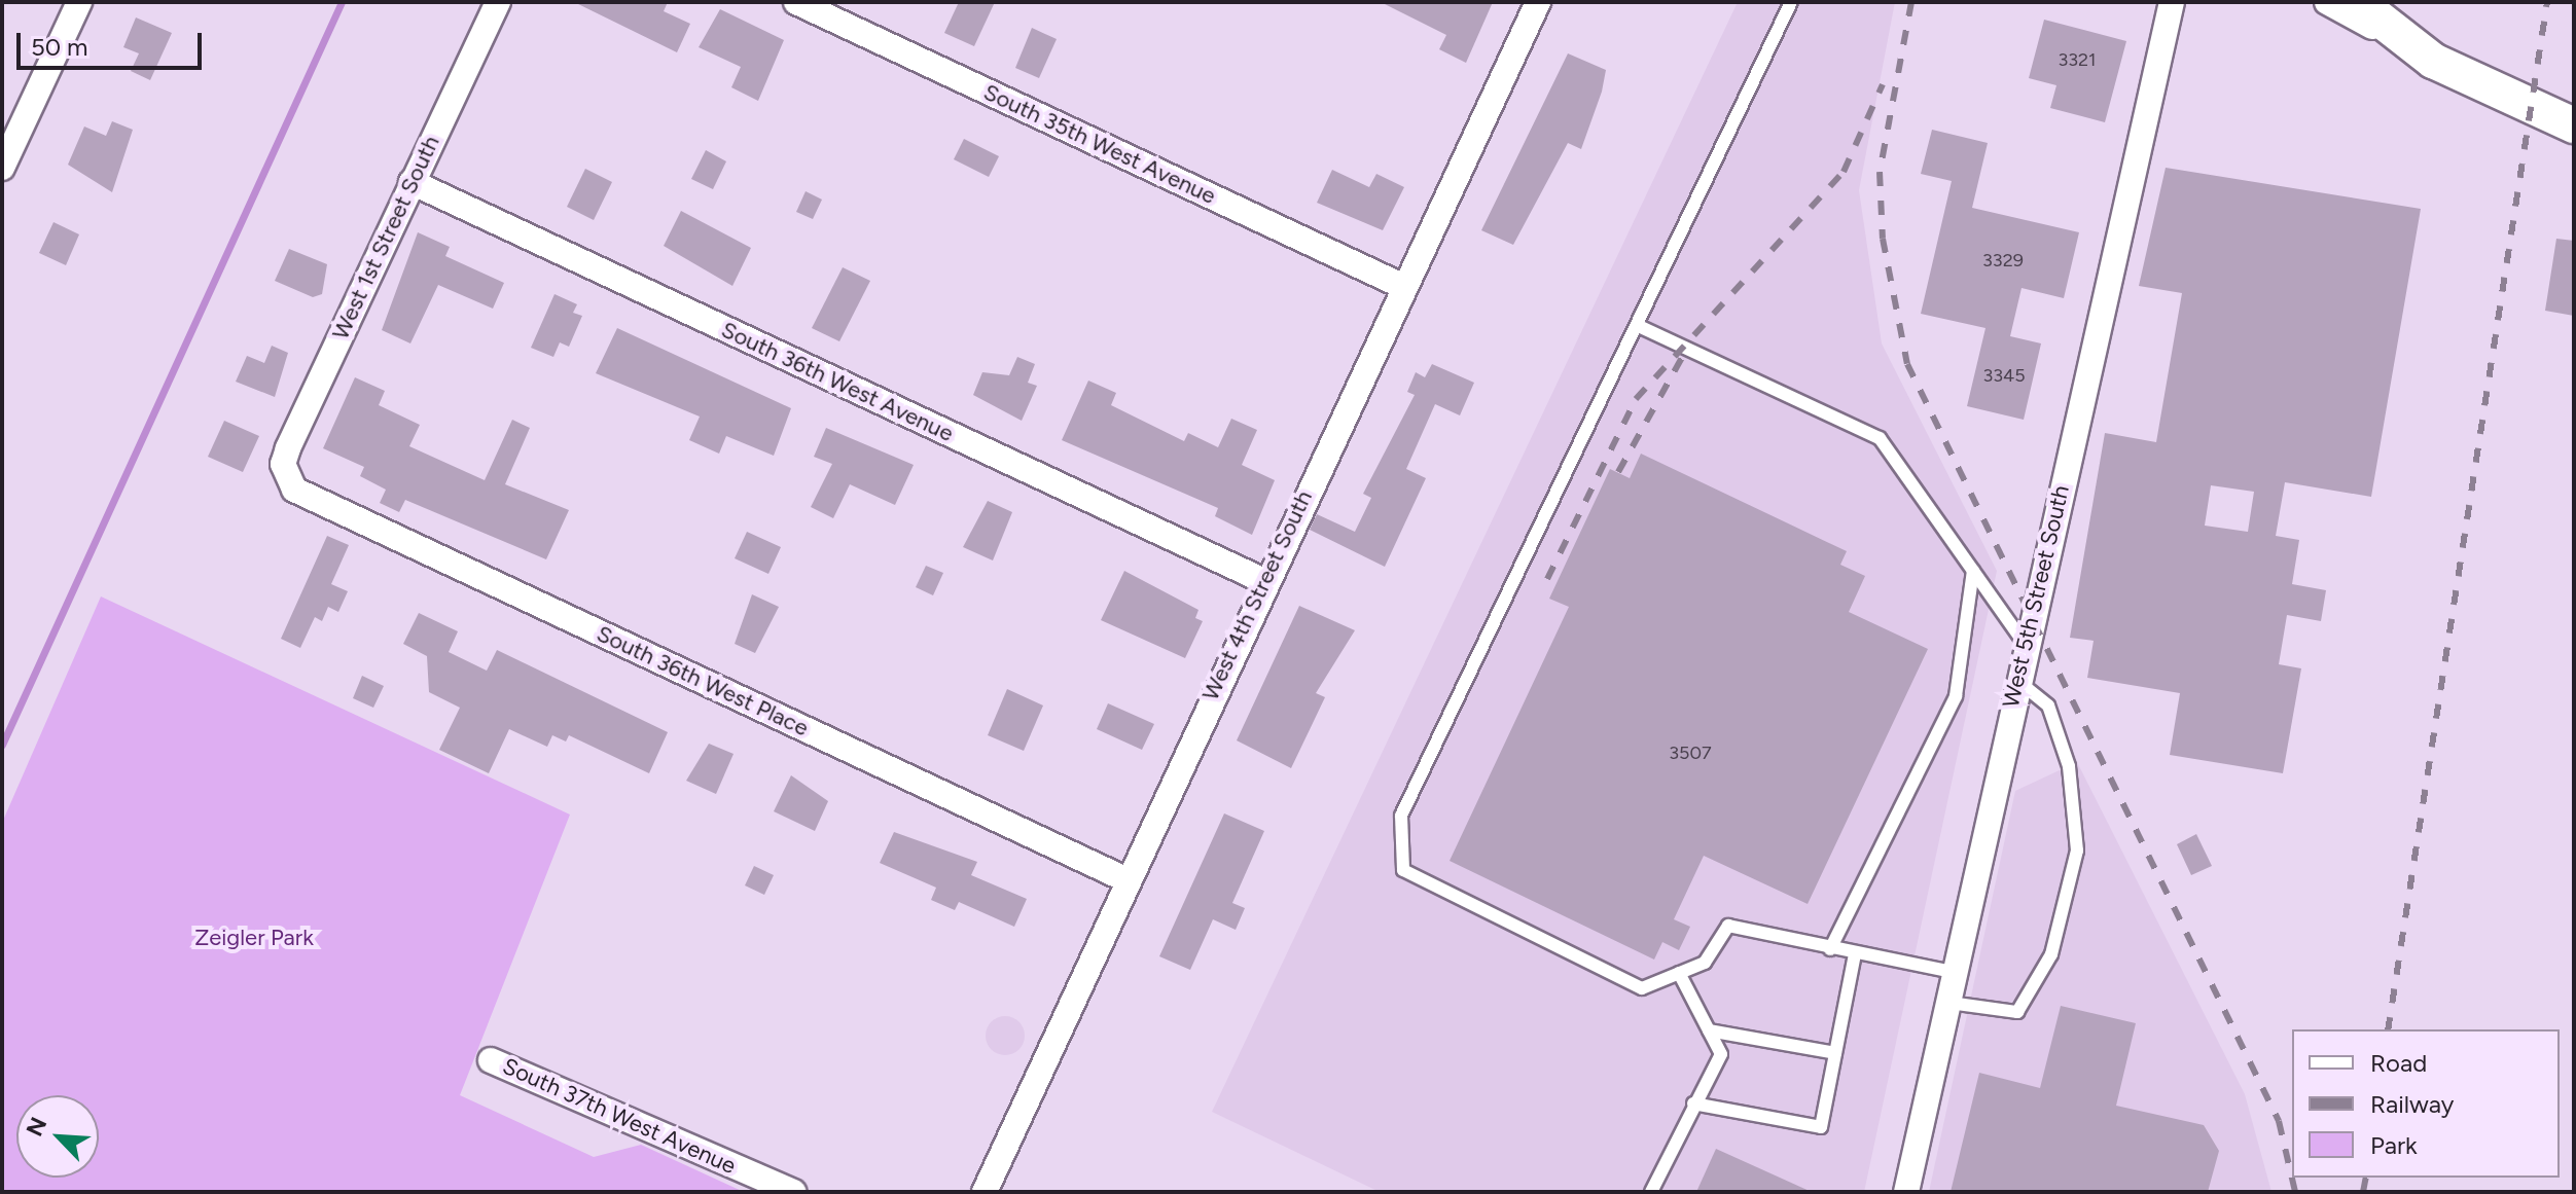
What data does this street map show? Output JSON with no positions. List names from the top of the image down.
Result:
{
  "streets": {
    "street": [
      "South 35th West Avenue",
      "West 1st Street South",
      "South 36th West Avenue",
      "West 4th Street South",
      "West 5th Street South",
      "South 36th West Place",
      "South 37th West Avenue"
    ]
  },
  "crossings": [
    ["South 35th West Avenue", "West 4th Street South"],
    ["West 1st Street South", "South 36th West Avenue"],
    ["West 1st Street South", "South 36th West Place"],
    ["South 36th West Avenue", "West 4th Street South"],
    ["West 4th Street South", "South 36th West Place"]
  ],
  "parks": ["Zeigler Park"],
  "house_numbers": [
    "3321",
    "3329",
    "3345",
    "3507"
  ],
  "legend": ["Road", "Railway", "Park"],
  "scale_bar": "50 m",
  "north": "top left"
}
